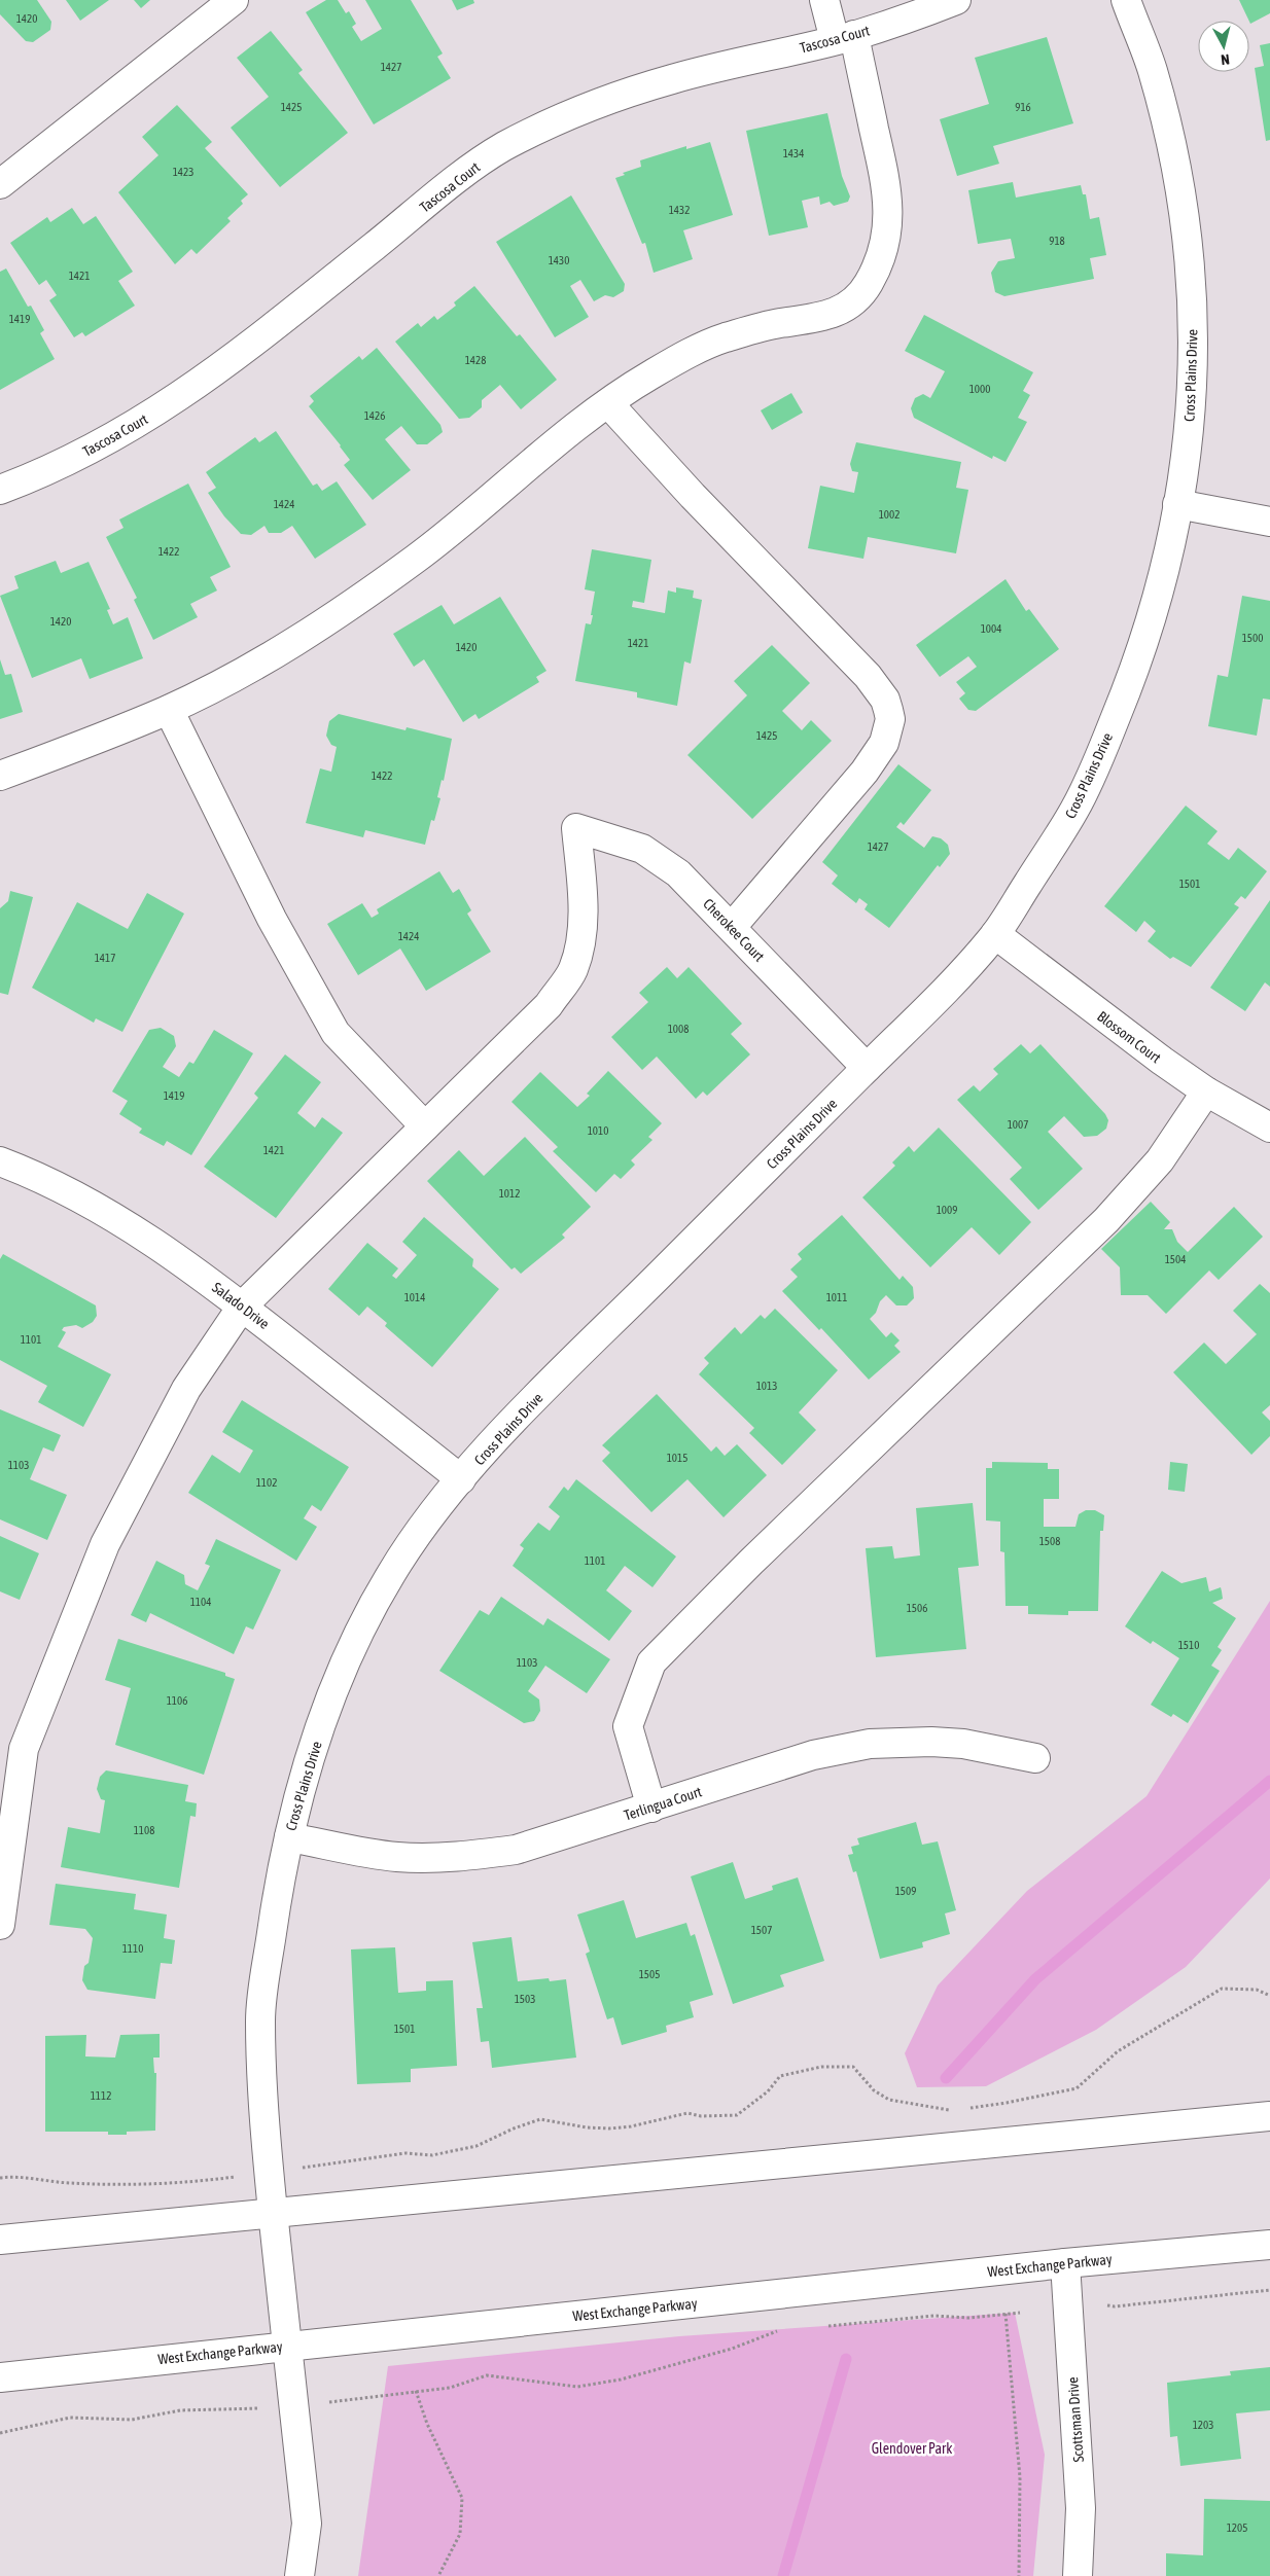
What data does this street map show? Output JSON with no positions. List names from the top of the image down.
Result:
{
  "streets": {
    "street": [
      "Tascosa Court",
      "Cross Plains Drive",
      "Cherokee Court",
      "Blossom Court",
      "Salado Drive",
      "Terlingua Court",
      "West Exchange Parkway",
      "Scottsman Drive"
    ]
  },
  "crossings": [
    ["Cross Plains Drive", "Cherokee Court"],
    ["Cross Plains Drive", "Blossom Court"],
    ["Cross Plains Drive", "Salado Drive"],
    ["Cross Plains Drive", "Terlingua Court"],
    ["Cross Plains Drive", "West Exchange Parkway"],
    ["West Exchange Parkway", "Scottsman Drive"]
  ],
  "parks": ["Glendover Park"],
  "house_numbers": [
    "1420",
    "1427",
    "1425",
    "916",
    "1434",
    "1423",
    "1432",
    "918",
    "1430",
    "1421",
    "1419",
    "1428",
    "1000",
    "1426",
    "1424",
    "1002",
    "1422",
    "1420",
    "1004",
    "1500",
    "1421",
    "1420",
    "1425",
    "1422",
    "1427",
    "1501",
    "1424",
    "1417",
    "1008",
    "1419",
    "1007",
    "1010",
    "1421",
    "1012",
    "1009",
    "1504",
    "1014",
    "1011",
    "1101",
    "1013",
    "1015",
    "1103",
    "1102",
    "1508",
    "1101",
    "1104",
    "1506",
    "1510",
    "1103",
    "1106",
    "1108",
    "1509",
    "1507",
    "1110",
    "1505",
    "1503",
    "1501",
    "1112",
    "1203",
    "1205"
  ],
  "north": "bottom"
}
